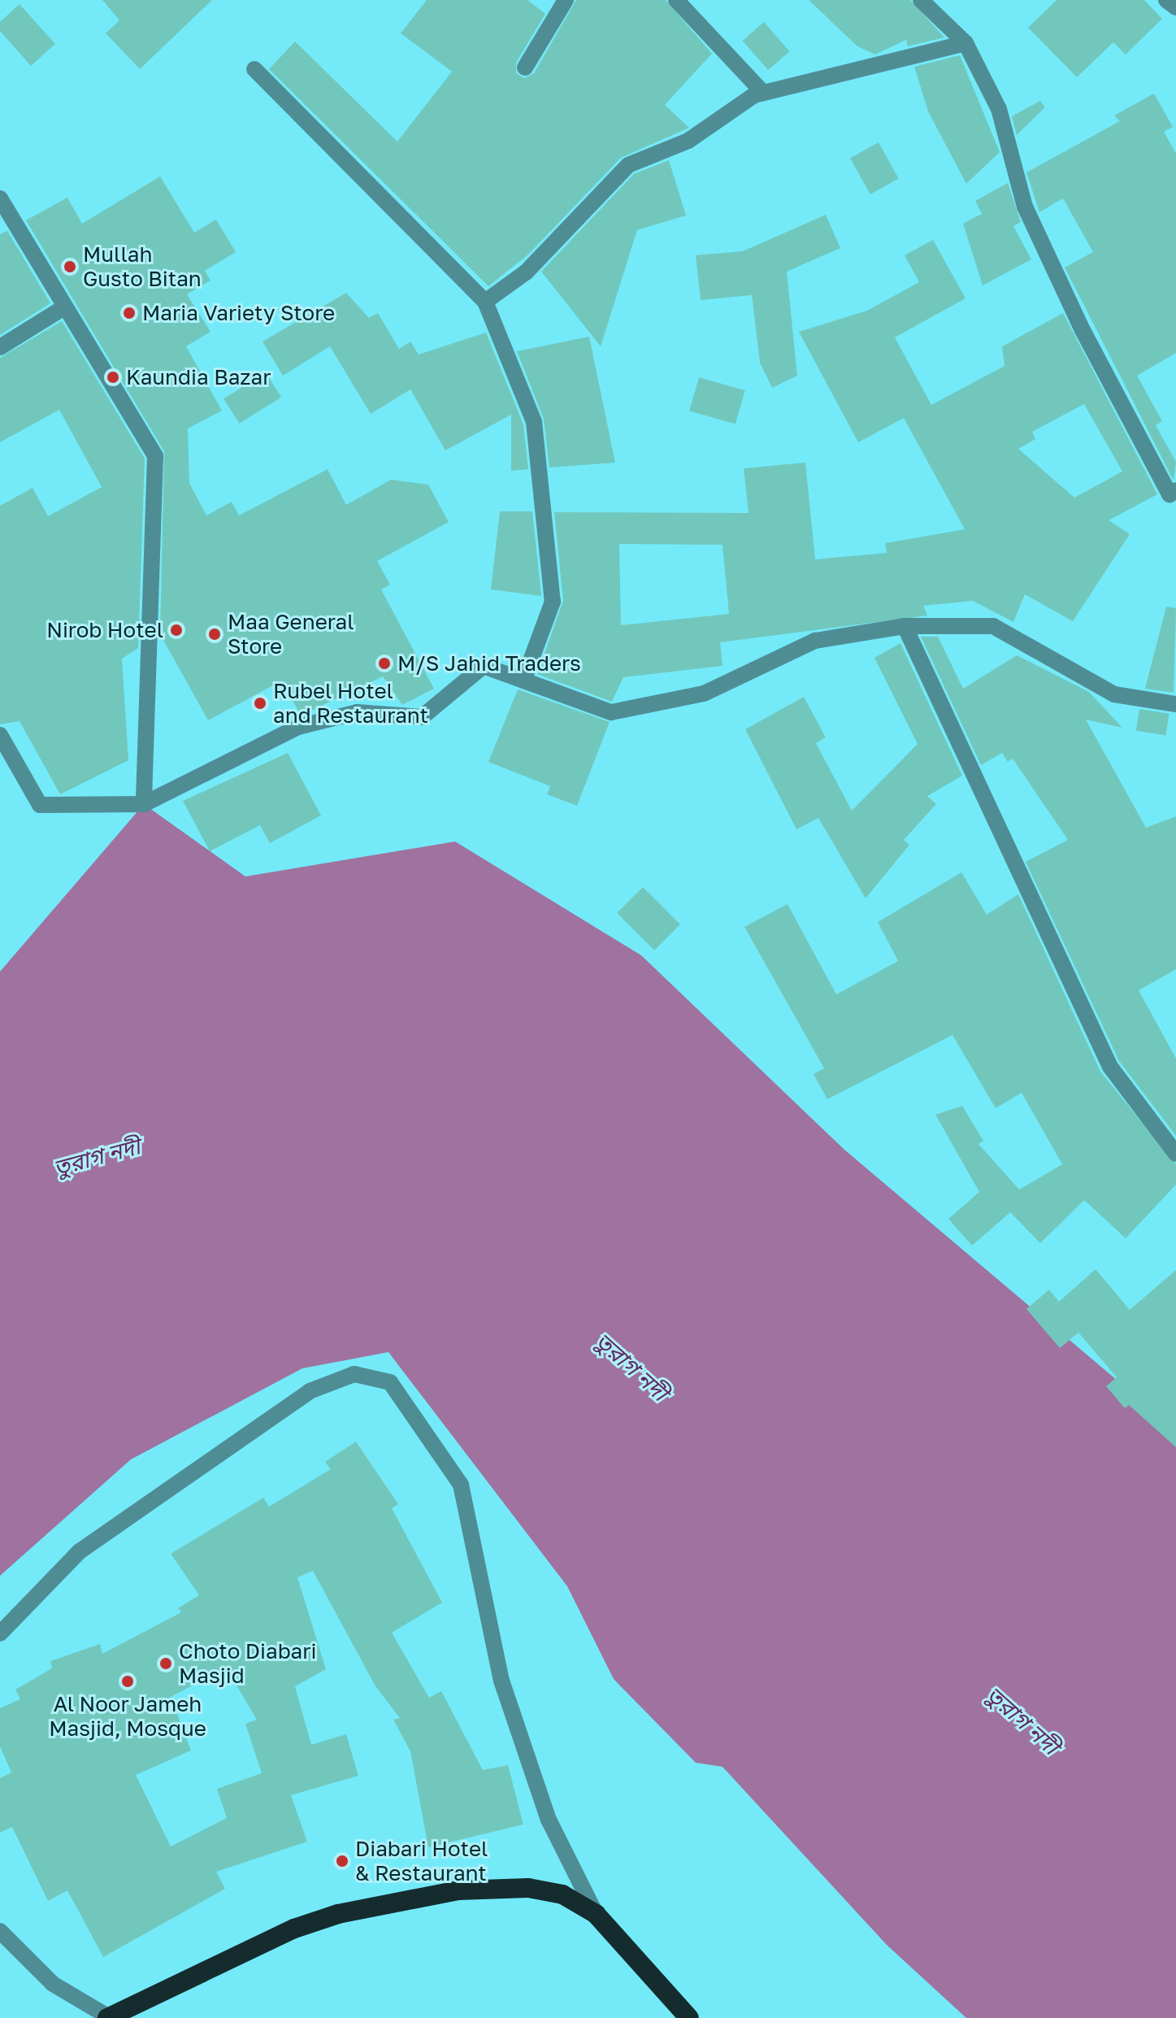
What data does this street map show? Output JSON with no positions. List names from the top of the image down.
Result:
{
  "water": ["তুরাগ নদী"],
  "places": [
    "Mullah Gusto Bitan",
    "Maria Variety Store",
    "Kaundia Bazar",
    "Nirob Hotel",
    "Maa General Store",
    "M/S Jahid Traders",
    "Rubel Hotel and Restaurant",
    "Choto Diabari Masjid",
    "Al Noor Jameh Masjid, Mosque",
    "Diabari Hotel & Restaurant"
  ]
}
